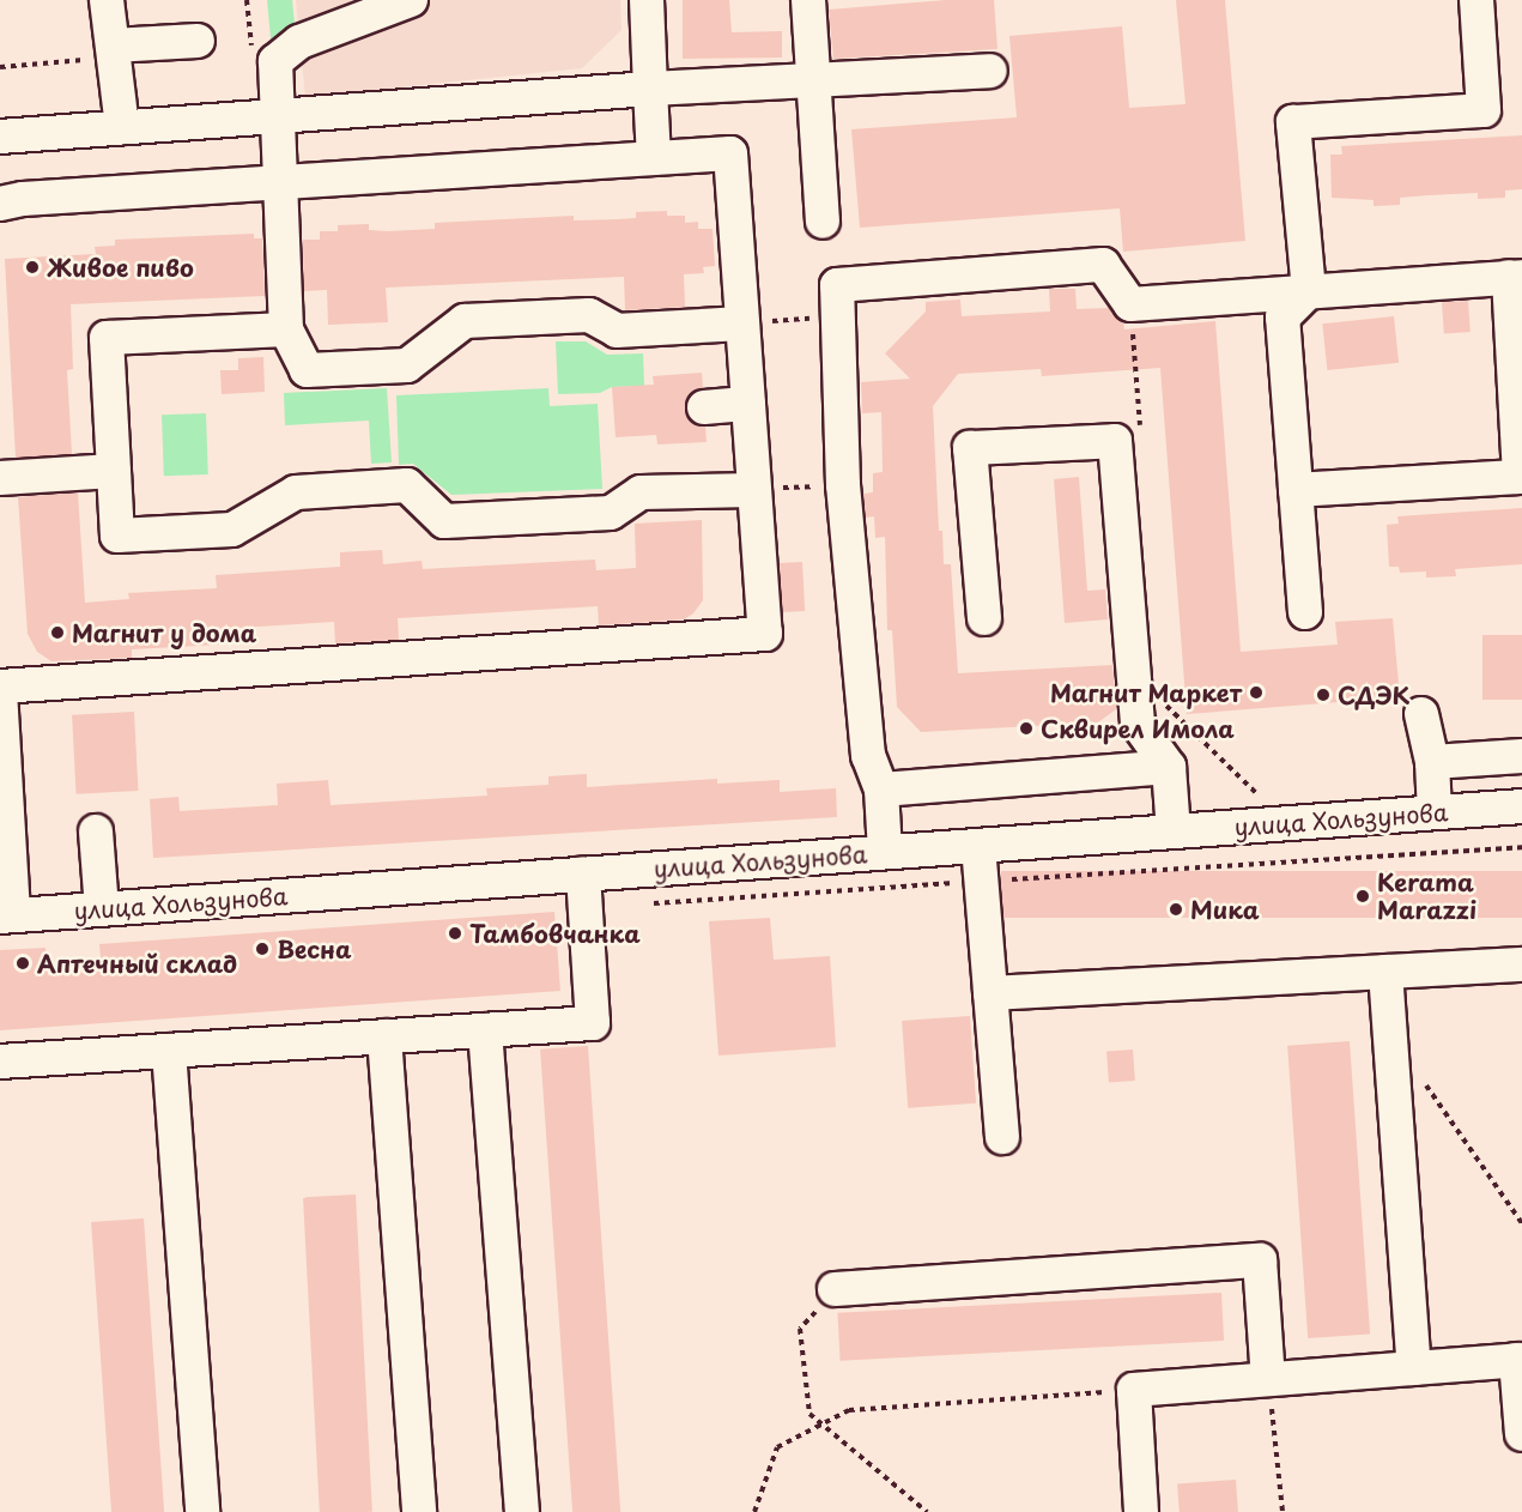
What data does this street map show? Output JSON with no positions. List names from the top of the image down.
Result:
{
  "streets": {
    "street": ["улица Хользунова"]
  },
  "places": [
    "Живое пиво",
    "Магнит у дома",
    "Магнит Маркет",
    "СДЭК",
    "Сквирел Имола",
    "Kerama Marazzi",
    "Мика",
    "Тамбовчанка",
    "Весна",
    "Аптечный склад"
  ]
}
